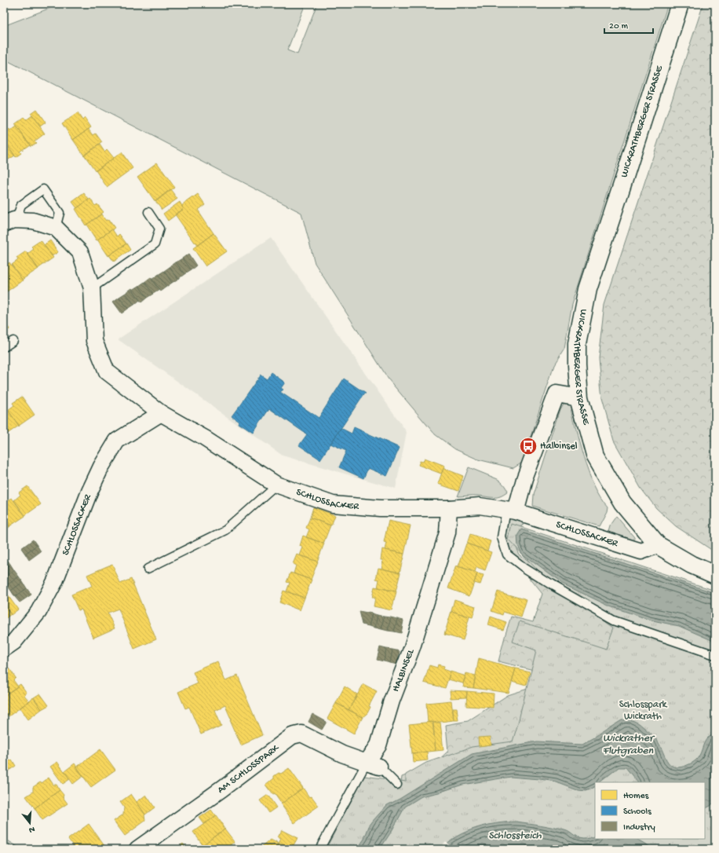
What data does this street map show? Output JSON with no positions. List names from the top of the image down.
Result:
{
  "streets": {
    "main road": ["WICKRATHBERGER STRASSE"],
    "street": ["SCHLOSSACKER", "HALBINSEL", "AM SCHLOSSPARK"]
  },
  "crossings": [
    ["WICKRATHBERGER STRASSE", "SCHLOSSACKER"],
    ["SCHLOSSACKER", "HALBINSEL"],
    ["HALBINSEL", "AM SCHLOSSPARK"]
  ],
  "water": ["Wickrather Flutgraben", "Schlossteich"],
  "parks": ["Schlosspark Wickrath"],
  "places": {
    "bus stop": ["Halbinsel"]
  },
  "legend": ["Homes", "Schools", "Industry"],
  "scale_bar": "20 m",
  "north": "bottom"
}
